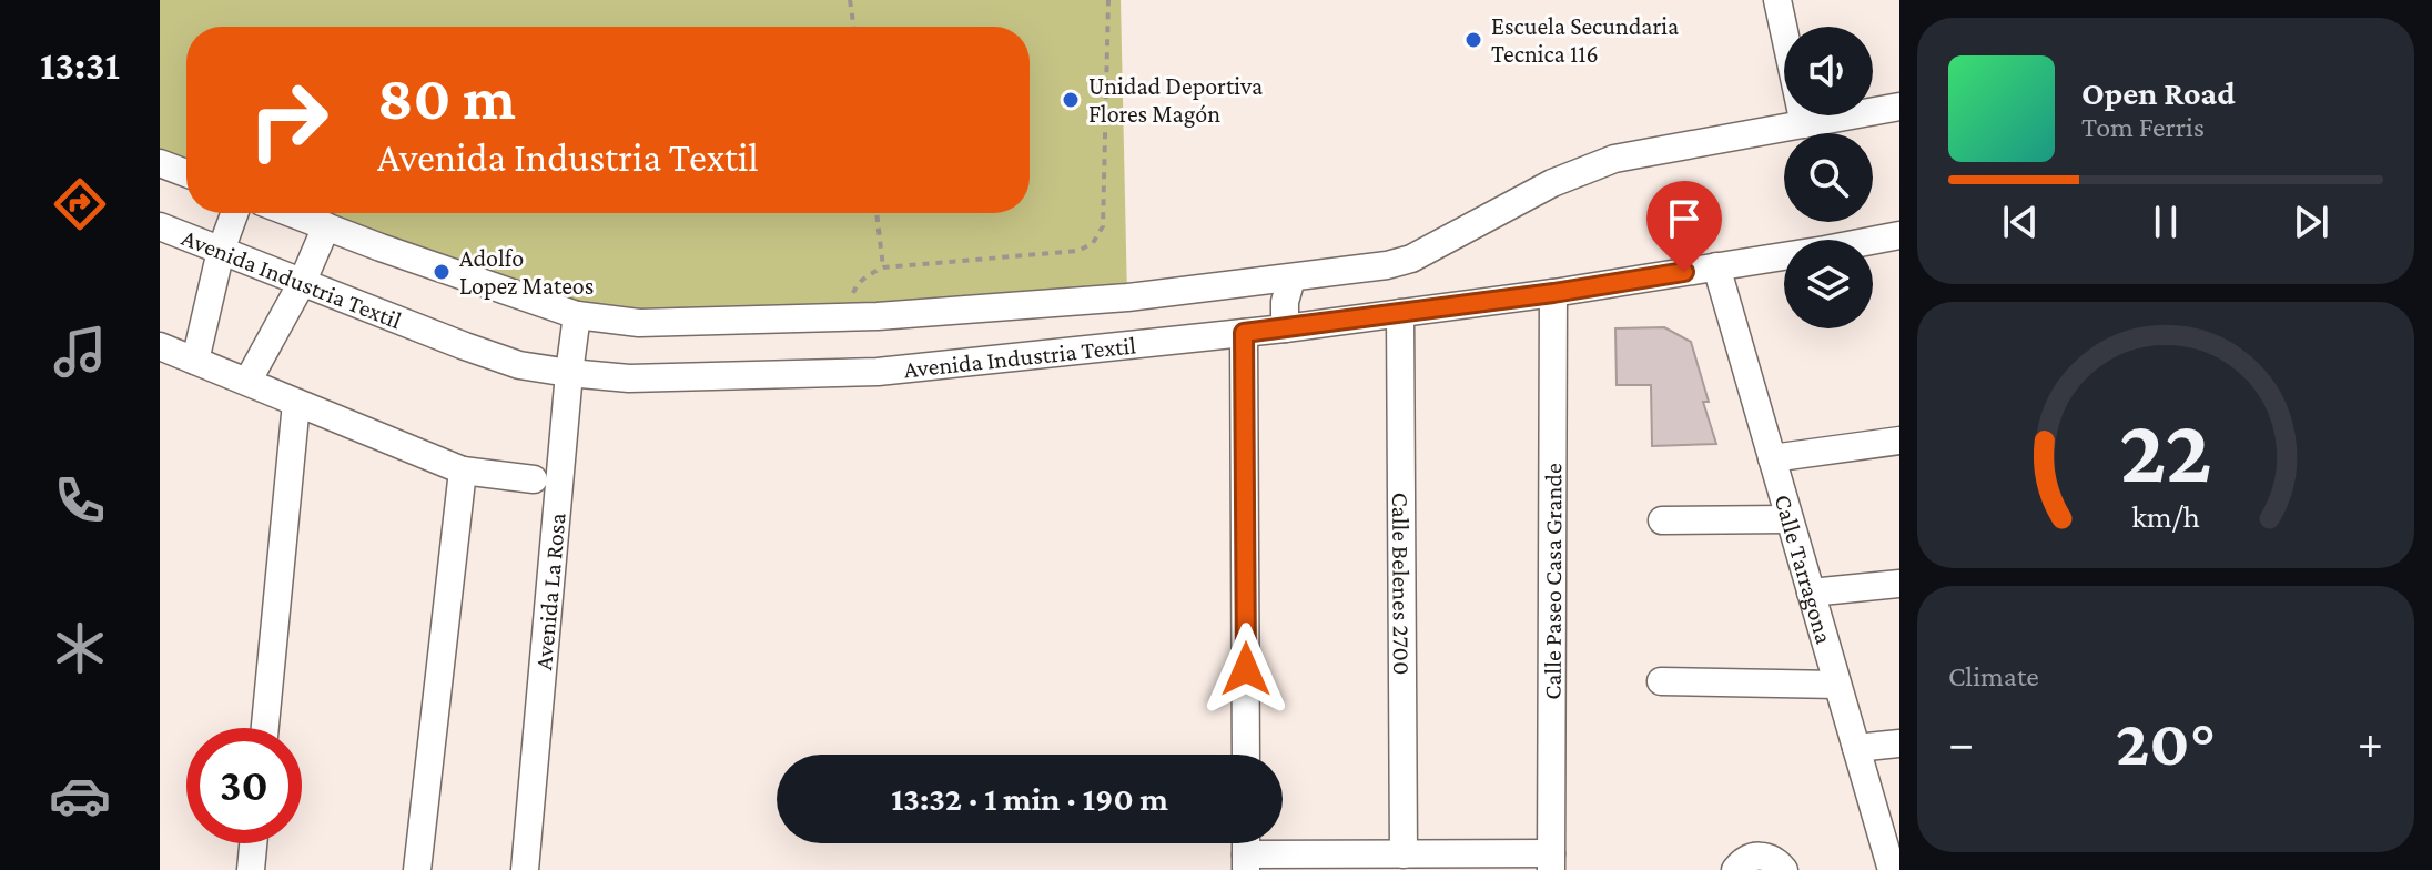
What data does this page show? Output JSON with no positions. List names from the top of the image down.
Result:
{
  "streets": {
    "street": [
      "Avenida Industria Textil",
      "Calle Tarragona",
      "Calle Paseo Casa Grande",
      "Calle Belenes 2700",
      "Avenida La Rosa"
    ]
  },
  "crossings": [
    ["Avenida Industria Textil", "Calle Tarragona"],
    ["Avenida Industria Textil", "Calle Paseo Casa Grande"],
    ["Avenida Industria Textil", "Calle Belenes 2700"],
    ["Avenida Industria Textil", "Avenida La Rosa"]
  ],
  "places": ["Escuela Secundaria Tecnica 116", "Unidad Deportiva Flores Magón", "Adolfo Lopez Mateos"],
  "page": {
    "tabs": "13:31",
    "turn": ["80 m", "Avenida Industria Textil"],
    "song": ["Open Road", "Tom Ferris"],
    "tile": "Climate",
    "heat": ["−", "20°", "+"],
    "limit": "30",
    "trip": "13:32 · 1 min · 190 m",
    "gauge": ["22", "km/h"]
  }
}
